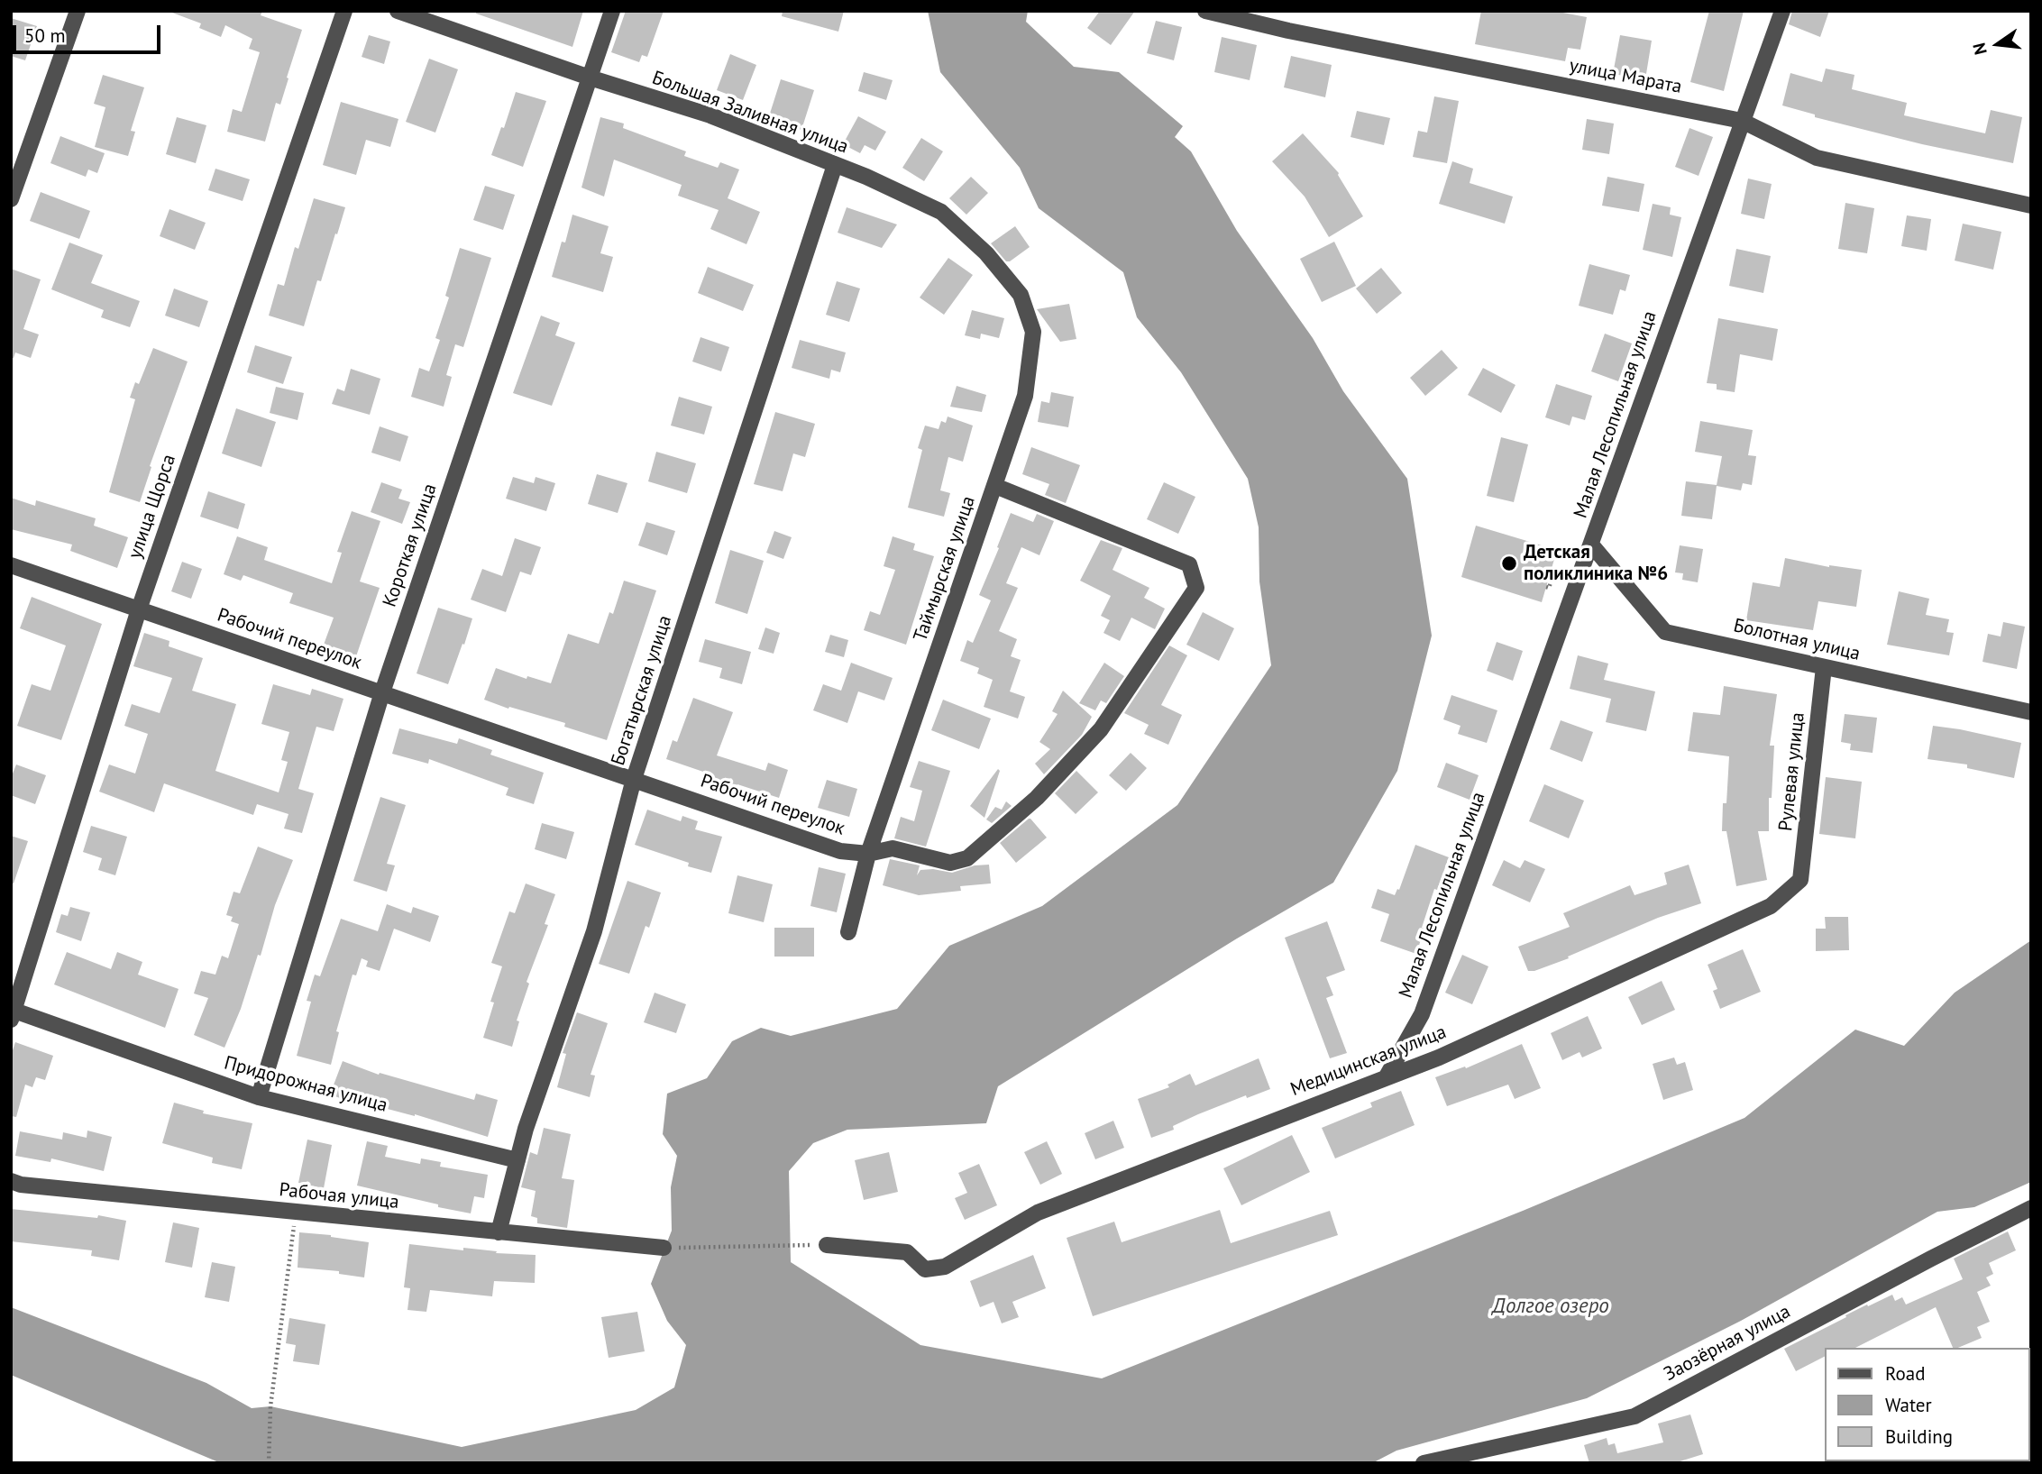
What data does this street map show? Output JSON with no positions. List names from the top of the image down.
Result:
{
  "streets": {
    "street": [
      "улица Марата",
      "Большая Заливная улица",
      "Малая Лесопильная улица",
      "улица Щорса",
      "Короткая улица",
      "Таймырская улица",
      "Рабочий переулок",
      "Болотная улица",
      "Богатырская улица",
      "Рулевая улица",
      "Медицинская улица",
      "Придорожная улица",
      "Рабочая улица",
      "Заозёрная улица"
    ]
  },
  "crossings": [
    ["улица Марата", "Малая Лесопильная улица"],
    ["Большая Заливная улица", "Короткая улица"],
    ["Большая Заливная улица", "Таймырская улица"],
    ["Большая Заливная улица", "Богатырская улица"],
    ["Малая Лесопильная улица", "Болотная улица"],
    ["Малая Лесопильная улица", "Медицинская улица"],
    ["улица Щорса", "Рабочий переулок"],
    ["улица Щорса", "Придорожная улица"],
    ["Короткая улица", "Рабочий переулок"],
    ["Короткая улица", "Придорожная улица"],
    ["Таймырская улица", "Рабочий переулок"],
    ["Рабочий переулок", "Богатырская улица"],
    ["Болотная улица", "Рулевая улица"],
    ["Богатырская улица", "Придорожная улица"],
    ["Богатырская улица", "Рабочая улица"],
    ["Рулевая улица", "Медицинская улица"]
  ],
  "water": ["Долгое озеро"],
  "places": ["Детская поликлиника №6"],
  "legend": ["Road", "Water", "Building"],
  "scale_bar": "50 m",
  "north": "left"
}
